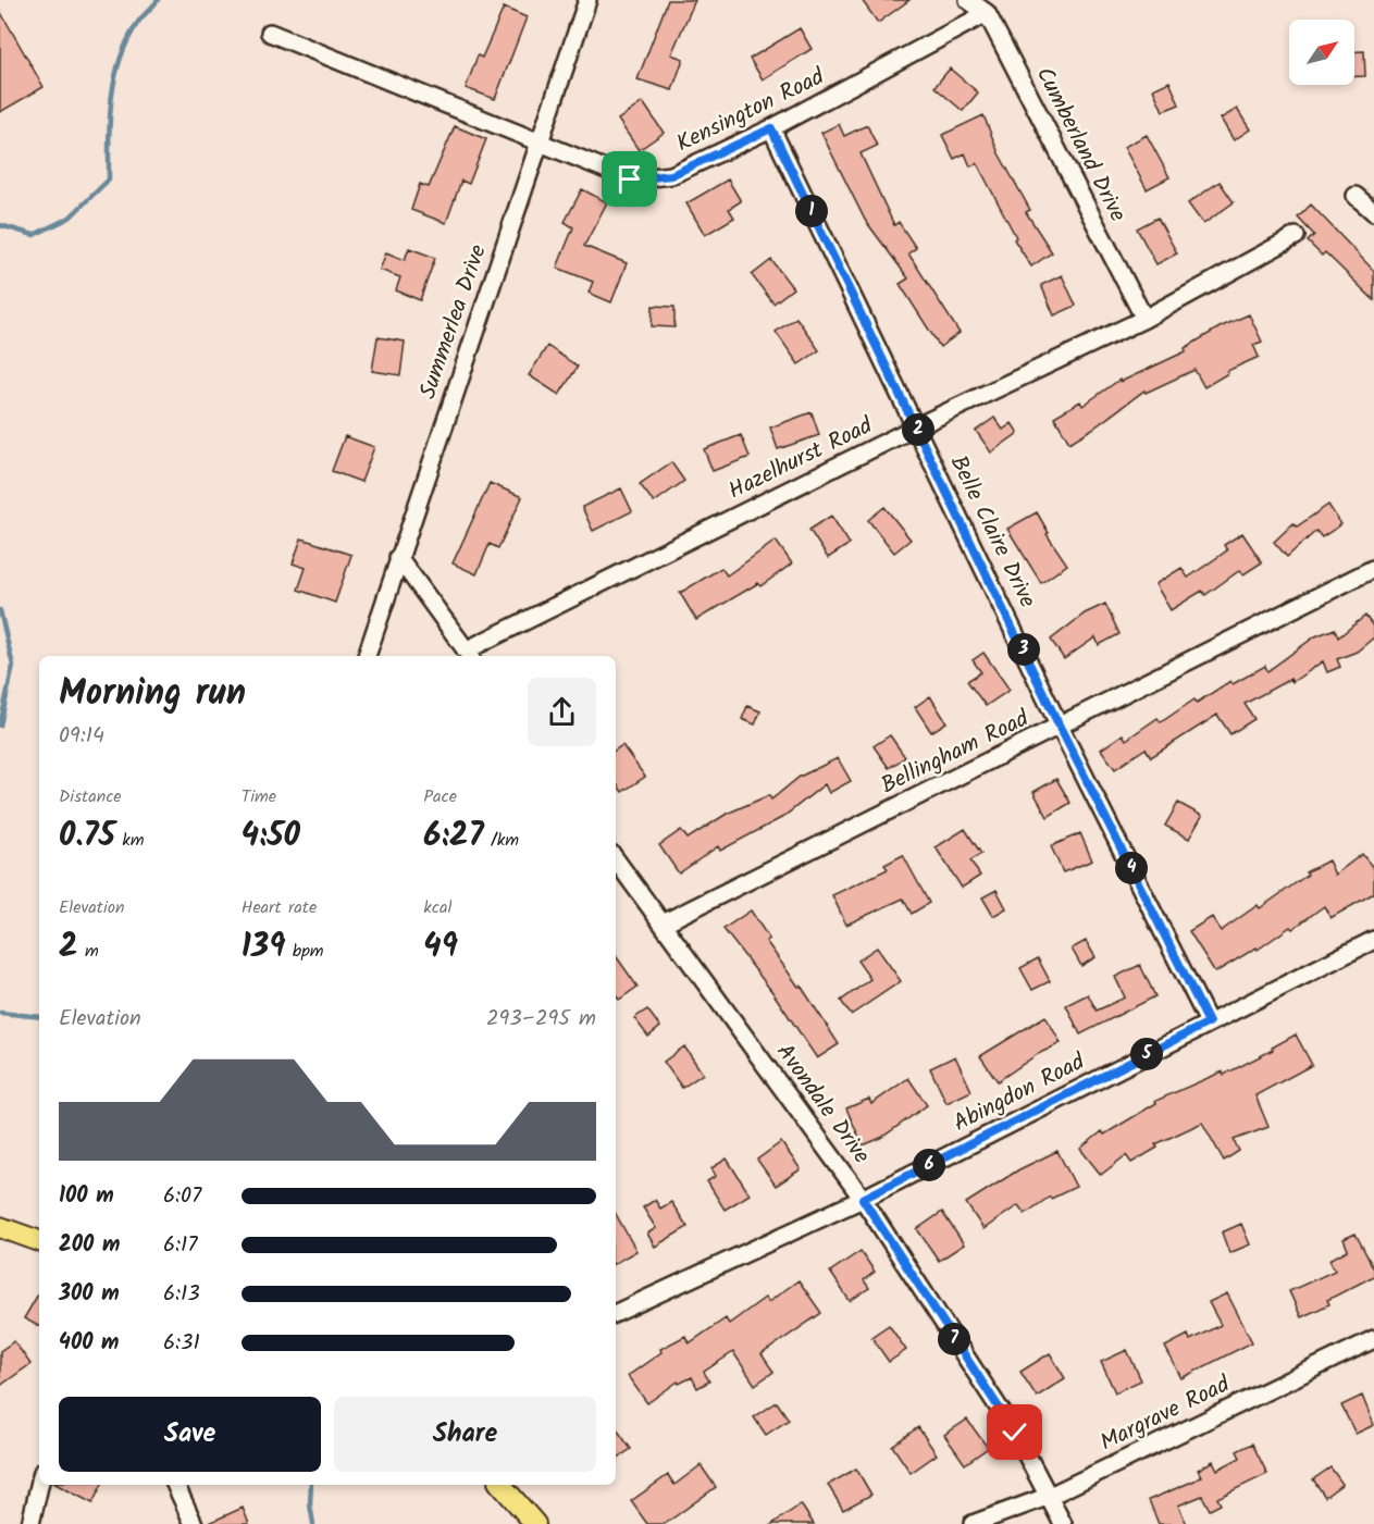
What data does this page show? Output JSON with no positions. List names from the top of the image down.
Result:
{
  "streets": {
    "street": [
      "Kensington Road",
      "Cumberland Drive",
      "Summerlea Drive",
      "Hazelhurst Road",
      "Belle Claire Drive",
      "Bellingham Road",
      "Abingdon Road",
      "Avondale Drive",
      "Margrave Road"
    ]
  },
  "crossings": [
    ["Kensington Road", "Cumberland Drive"],
    ["Kensington Road", "Summerlea Drive"],
    ["Kensington Road", "Belle Claire Drive"],
    ["Cumberland Drive", "Hazelhurst Road"],
    ["Hazelhurst Road", "Belle Claire Drive"],
    ["Belle Claire Drive", "Bellingham Road"],
    ["Belle Claire Drive", "Abingdon Road"],
    ["Bellingham Road", "Avondale Drive"],
    ["Abingdon Road", "Avondale Drive"],
    ["Avondale Drive", "Margrave Road"]
  ],
  "north": "top right",
  "page": {
    "pins": [
      "1",
      "2",
      "3",
      "4",
      "5",
      "6",
      "7"
    ],
    "heading": ["Morning run", "09:14"],
    "stats": [
      ["Distance", "0.75 km"],
      ["Time", "4:50"],
      ["Pace", "6:27 /km"],
      ["Elevation", "2 m"],
      ["Heart rate", "139 bpm"],
      ["kcal", "49"]
    ],
    "chart": ["Elevation", "293–295 m"],
    "list": [
      {
        "name": "100 m",
        "note": "6:07"
      },
      {
        "name": "200 m",
        "note": "6:17"
      },
      {
        "name": "300 m",
        "note": "6:13"
      },
      {
        "name": "400 m",
        "note": "6:31"
      }
    ],
    "buttons": ["Save", "Share"]
  }
}
